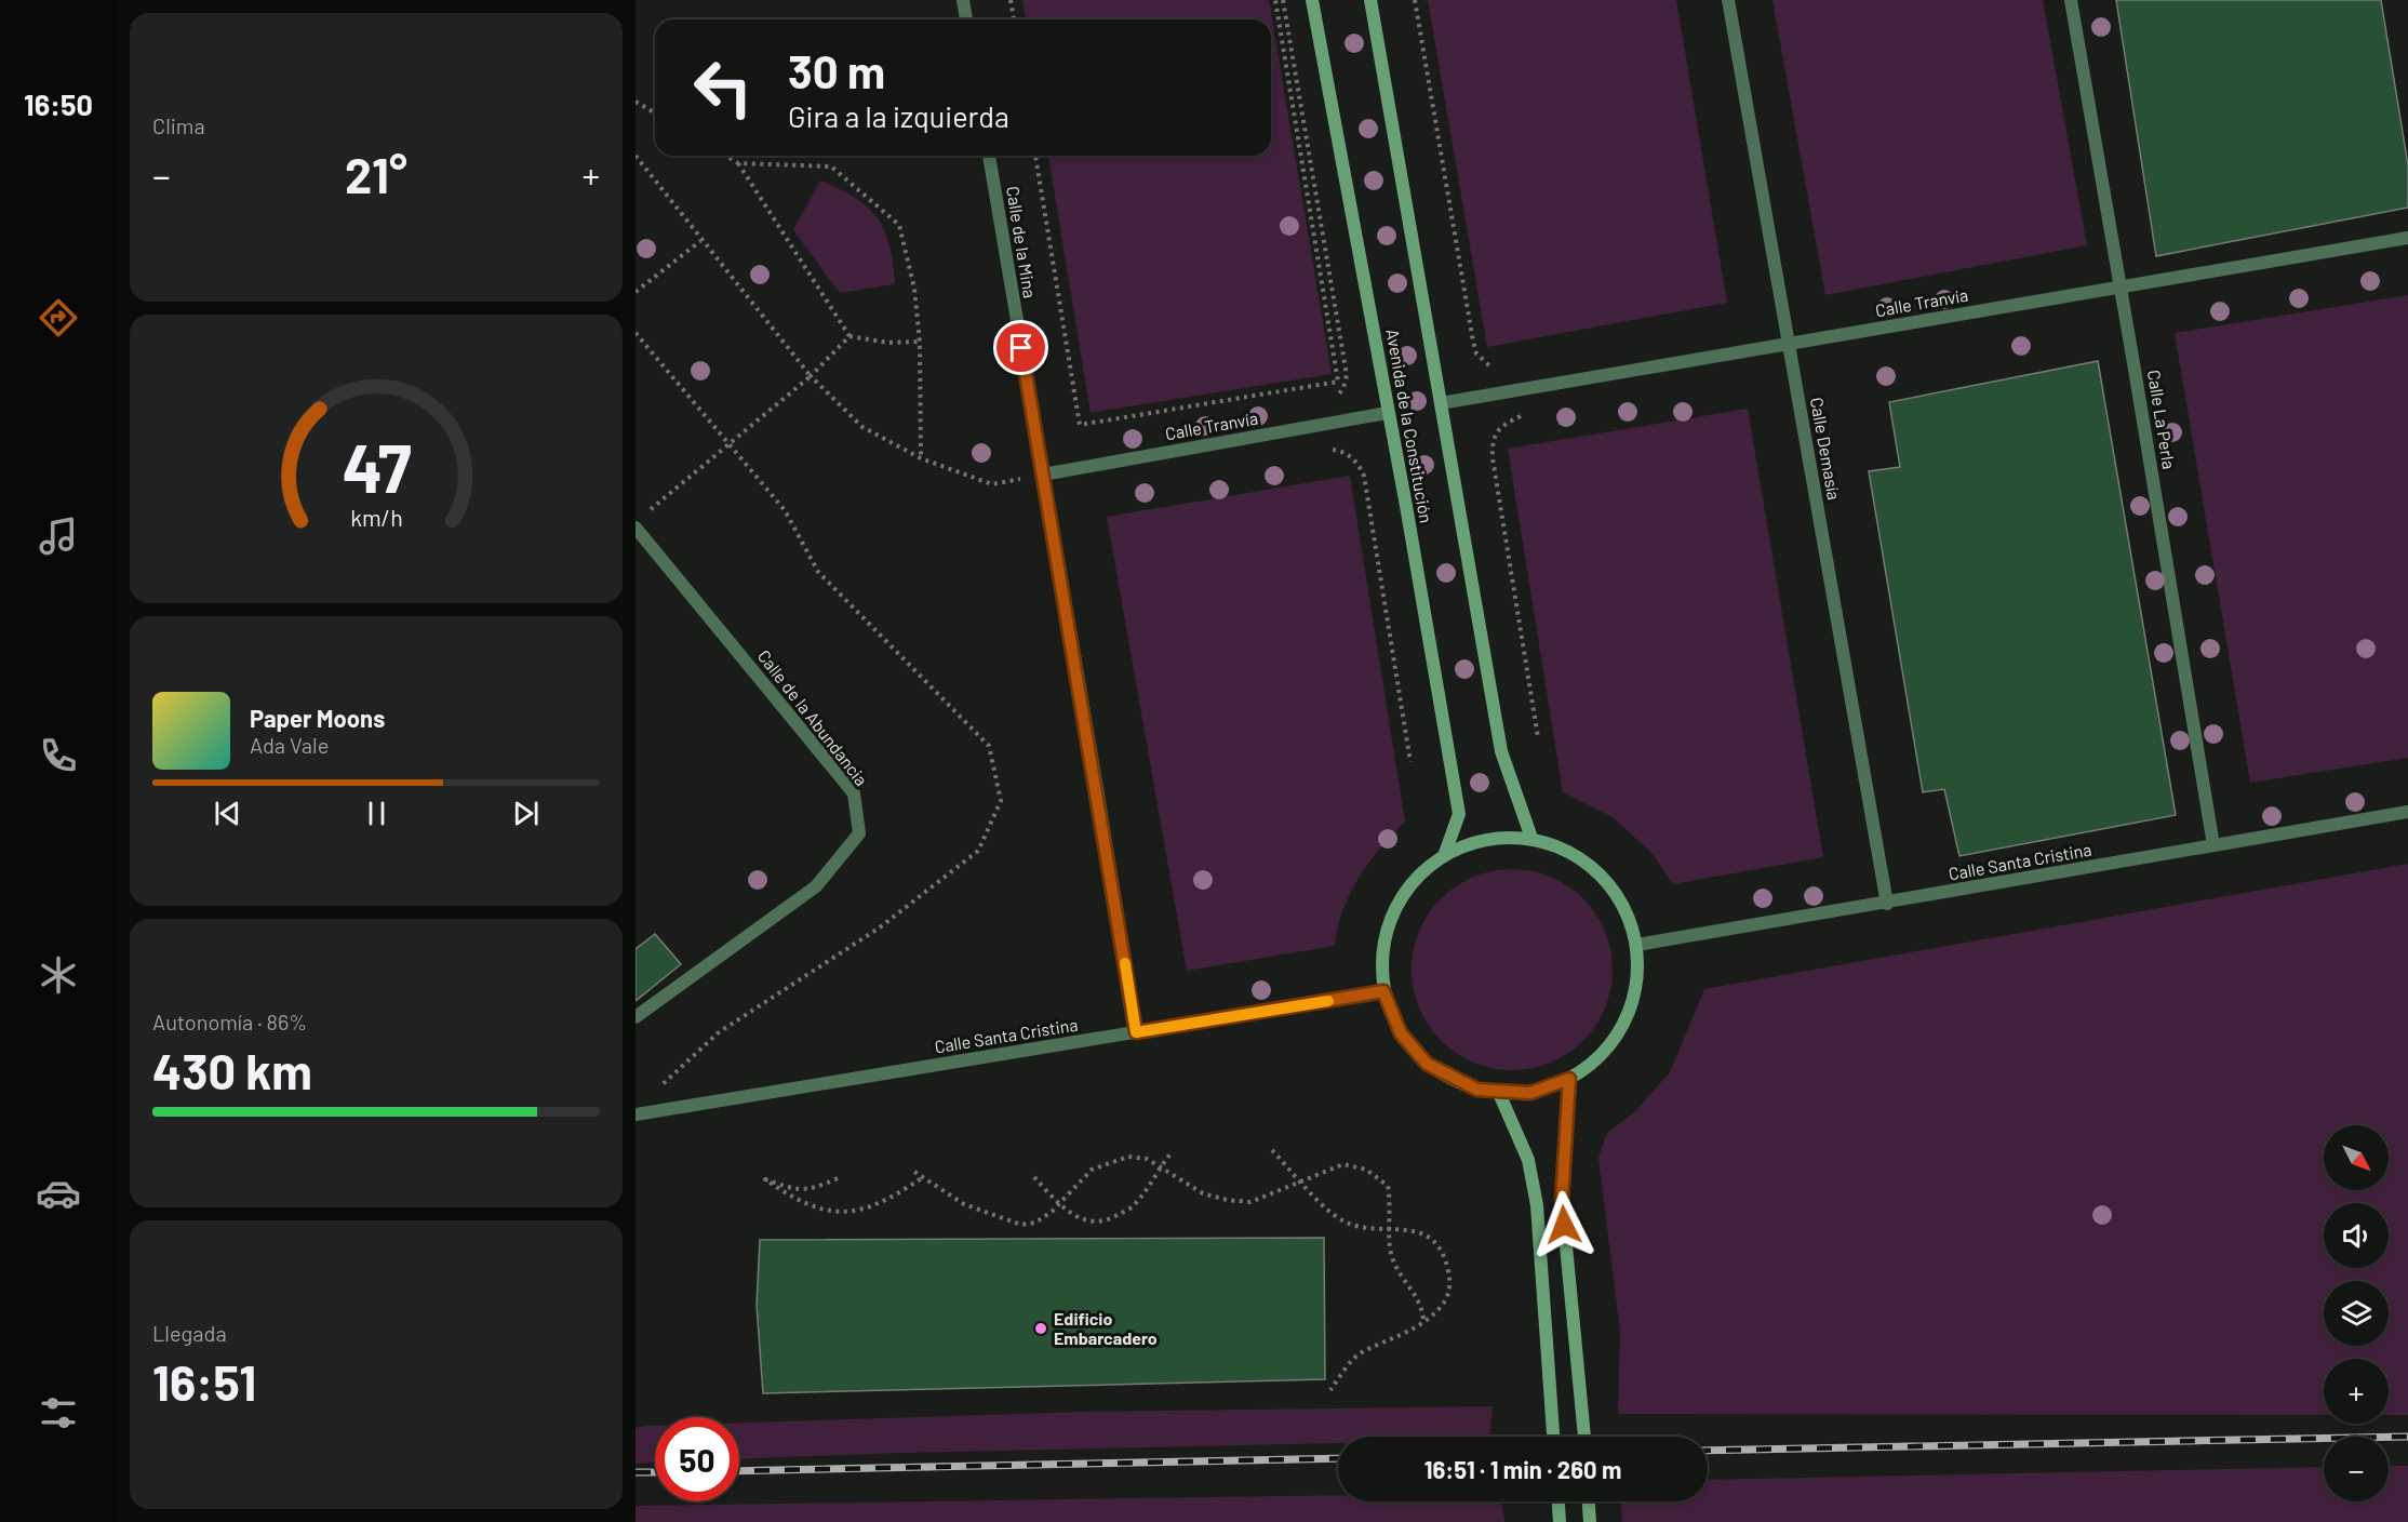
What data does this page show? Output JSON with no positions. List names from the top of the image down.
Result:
{
  "streets": {
    "main road": ["Avenida de la Constitución"],
    "street": [
      "Calle de la Mina",
      "Calle Tranvía",
      "Calle La Perla",
      "Calle Demasía",
      "Calle de la Abundancia",
      "Calle Santa Cristina"
    ]
  },
  "crossings": [
    ["Calle de la Mina", "Calle Tranvía"],
    ["Calle de la Mina", "Calle Santa Cristina"],
    ["Calle Tranvía", "Calle La Perla"],
    ["Calle Tranvía", "Avenida de la Constitución"],
    ["Calle Tranvía", "Calle Demasía"],
    ["Calle La Perla", "Calle Santa Cristina"],
    ["Calle Demasía", "Calle Santa Cristina"]
  ],
  "places": ["Edificio Embarcadero"],
  "north": "bottom right",
  "page": {
    "tabs": "16:50",
    "tile": [
      "Clima",
      ["Autonomía · 86%", "430 km"],
      ["Llegada", "16:51"]
    ],
    "turn": ["30 m", "Gira a la izquierda"],
    "heat": ["−", "21°", "+"],
    "song": ["Paper Moons", "Ada Vale"],
    "map_buttons": ["+", "−"],
    "limit": "50",
    "trip": "16:51 · 1 min · 260 m",
    "gauge": ["47", "km/h"]
  }
}
